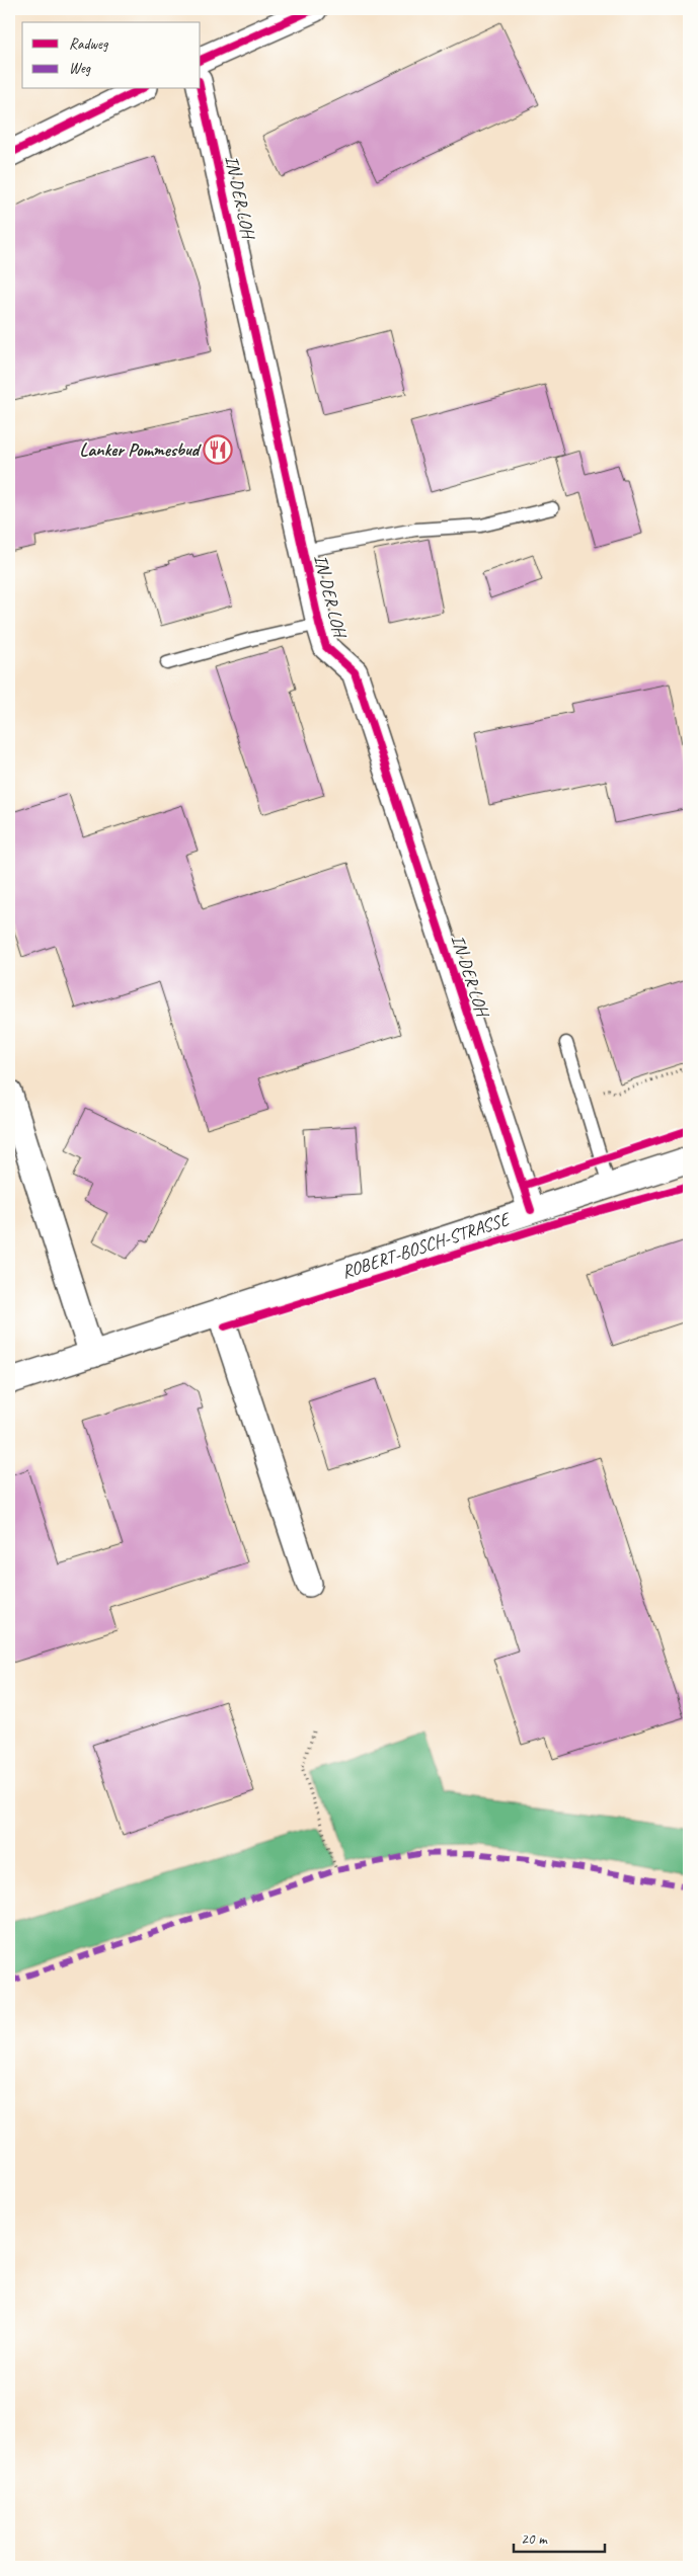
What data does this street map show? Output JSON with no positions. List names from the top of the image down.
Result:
{
  "streets": {
    "street": ["IN DER LOH", "ROBERT-BOSCH-STRASSE"]
  },
  "crossings": [
    ["IN DER LOH", "ROBERT-BOSCH-STRASSE"]
  ],
  "places": {
    "restaurant": ["Lanker Pommesbud"]
  },
  "legend": ["Radweg", "Weg"],
  "scale_bar": "20 m"
}
